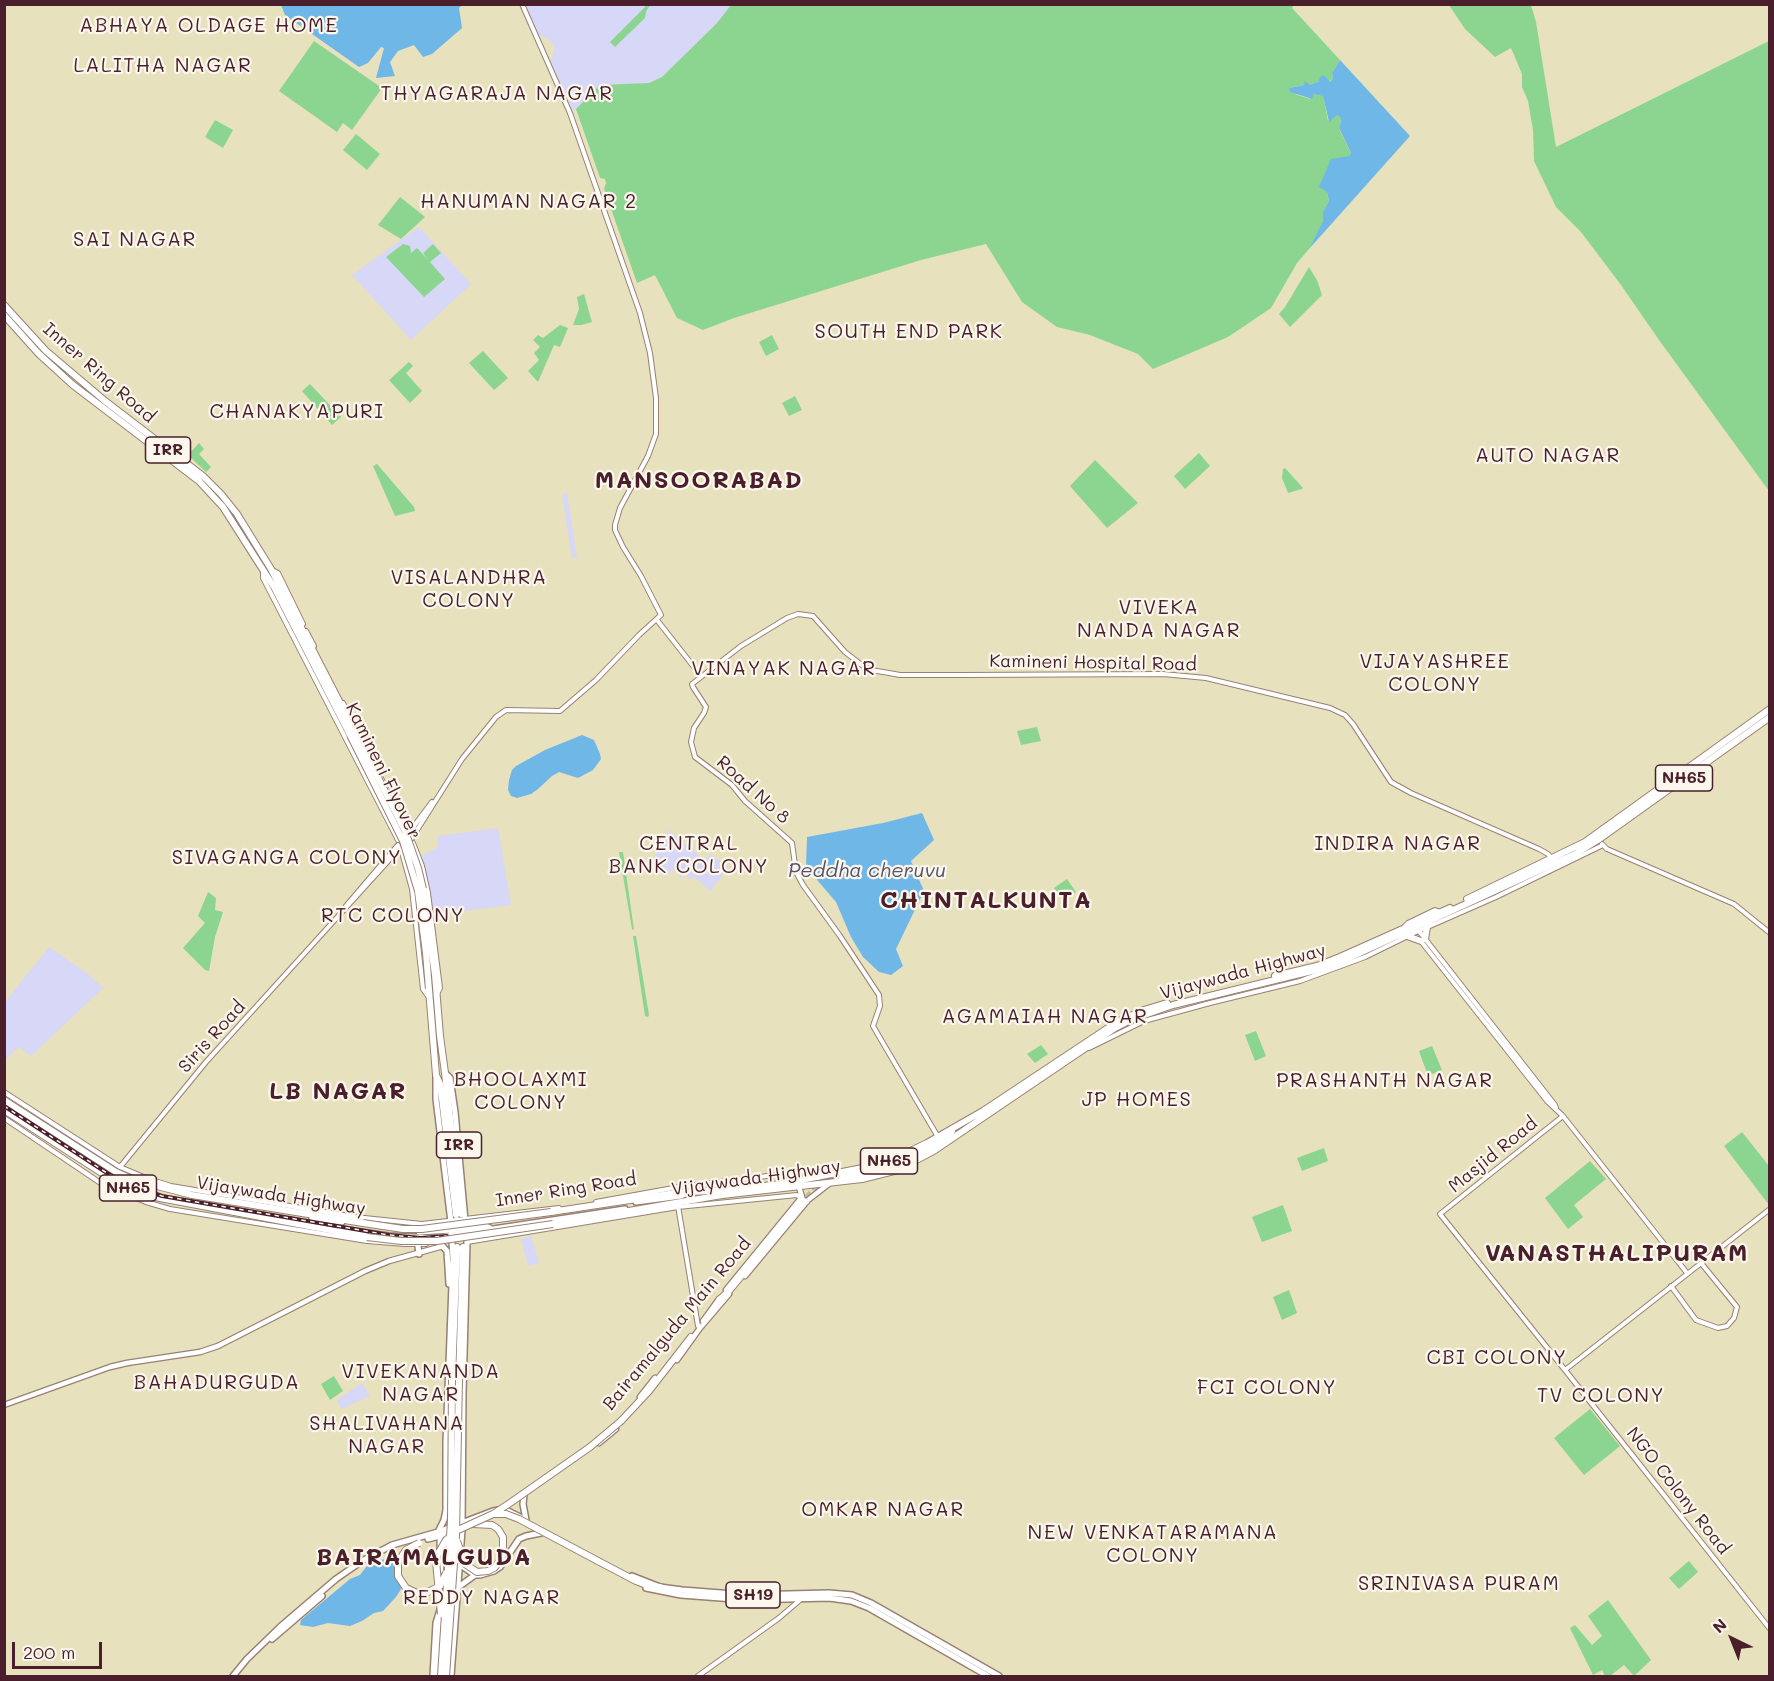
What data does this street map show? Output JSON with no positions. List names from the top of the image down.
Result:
{
  "streets": {
    "highway": [
      "Inner Ring Road",
      "IRR",
      "Kamineni Flyover",
      "NH65",
      "Vijaywada Highway"
    ],
    "main road": ["Bairamalguda Main Road", "SH19"],
    "street": [
      "Kamineni Hospital Road",
      "Road No 8",
      "Siris Road",
      "Masjid Road",
      "NGO Colony Road"
    ]
  },
  "crossings": [
    ["Inner Ring Road", "IRR"],
    ["Inner Ring Road", "Kamineni Flyover"],
    ["Inner Ring Road", "NH65"],
    ["Inner Ring Road", "Vijaywada Highway"],
    ["Inner Ring Road", "Siris Road"],
    ["IRR", "Kamineni Flyover"],
    ["IRR", "Vijaywada Highway"],
    ["IRR", "Bairamalguda Main Road"],
    ["Kamineni Hospital Road", "Road No 8"],
    ["Kamineni Hospital Road", "Vijaywada Highway"],
    ["NH65", "Vijaywada Highway"],
    ["Road No 8", "Vijaywada Highway"],
    ["Vijaywada Highway", "Siris Road"],
    ["Masjid Road", "NGO Colony Road"],
    ["Bairamalguda Main Road", "SH19"]
  ],
  "districts": [
    "ABHAYA OLDAGE HOME",
    "LALITHA NAGAR",
    "THYAGARAJA NAGAR",
    "HANUMAN NAGAR 2",
    "SAI NAGAR",
    "SOUTH END PARK",
    "CHANAKYAPURI",
    "AUTO NAGAR",
    "MANSOORABAD",
    "VISALANDHRA COLONY",
    "VIVEKA NANDA NAGAR",
    "VIJAYASHREE COLONY",
    "VINAYAK NAGAR",
    "CENTRAL BANK COLONY",
    "INDIRA NAGAR",
    "SIVAGANGA COLONY",
    "CHINTALKUNTA",
    "RTC COLONY",
    "AGAMAIAH NAGAR",
    "BHOOLAXMI COLONY",
    "PRASHANTH NAGAR",
    "LB NAGAR",
    "JP HOMES",
    "VANASTHALIPURAM",
    "CBI COLONY",
    "VIVEKANANDA NAGAR",
    "BAHADURGUDA",
    "FCI COLONY",
    "TV COLONY",
    "SHALIVAHANA NAGAR",
    "OMKAR NAGAR",
    "NEW VENKATARAMANA COLONY",
    "BAIRAMALGUDA",
    "SRINIVASA PURAM",
    "REDDY NAGAR"
  ],
  "water": ["Peddha cheruvu"],
  "scale_bar": "200 m",
  "north": "top left"
}
